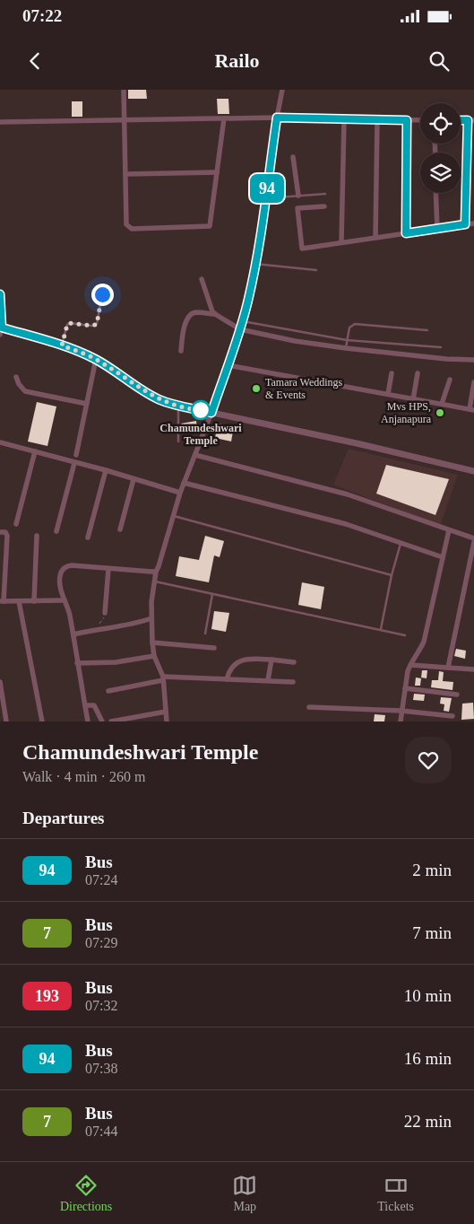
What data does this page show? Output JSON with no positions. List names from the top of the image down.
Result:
{
  "places": ["Tamara Weddings & Events", "Chamundeshwari Temple", "Mvs HPS, Anjanapura"],
  "lines": ["bus line 94"],
  "page": {
    "status": "07:22",
    "header": "Railo",
    "on_map": "94",
    "heading": [
      ["Chamundeshwari Temple", "Walk · 4 min · 260 m"],
      "Departures"
    ],
    "list": [
      {
        "mark": "94",
        "name": "Bus",
        "note": "07:24",
        "value": "2 min"
      },
      {
        "mark": "7",
        "name": "Bus",
        "note": "07:29",
        "value": "7 min"
      },
      {
        "mark": "193",
        "name": "Bus",
        "note": "07:32",
        "value": "10 min"
      },
      {
        "mark": "94",
        "name": "Bus",
        "note": "07:38",
        "value": "16 min"
      },
      {
        "mark": "7",
        "name": "Bus",
        "note": "07:44",
        "value": "22 min"
      }
    ],
    "tabs": ["Directions", "Map", "Tickets"]
  }
}
